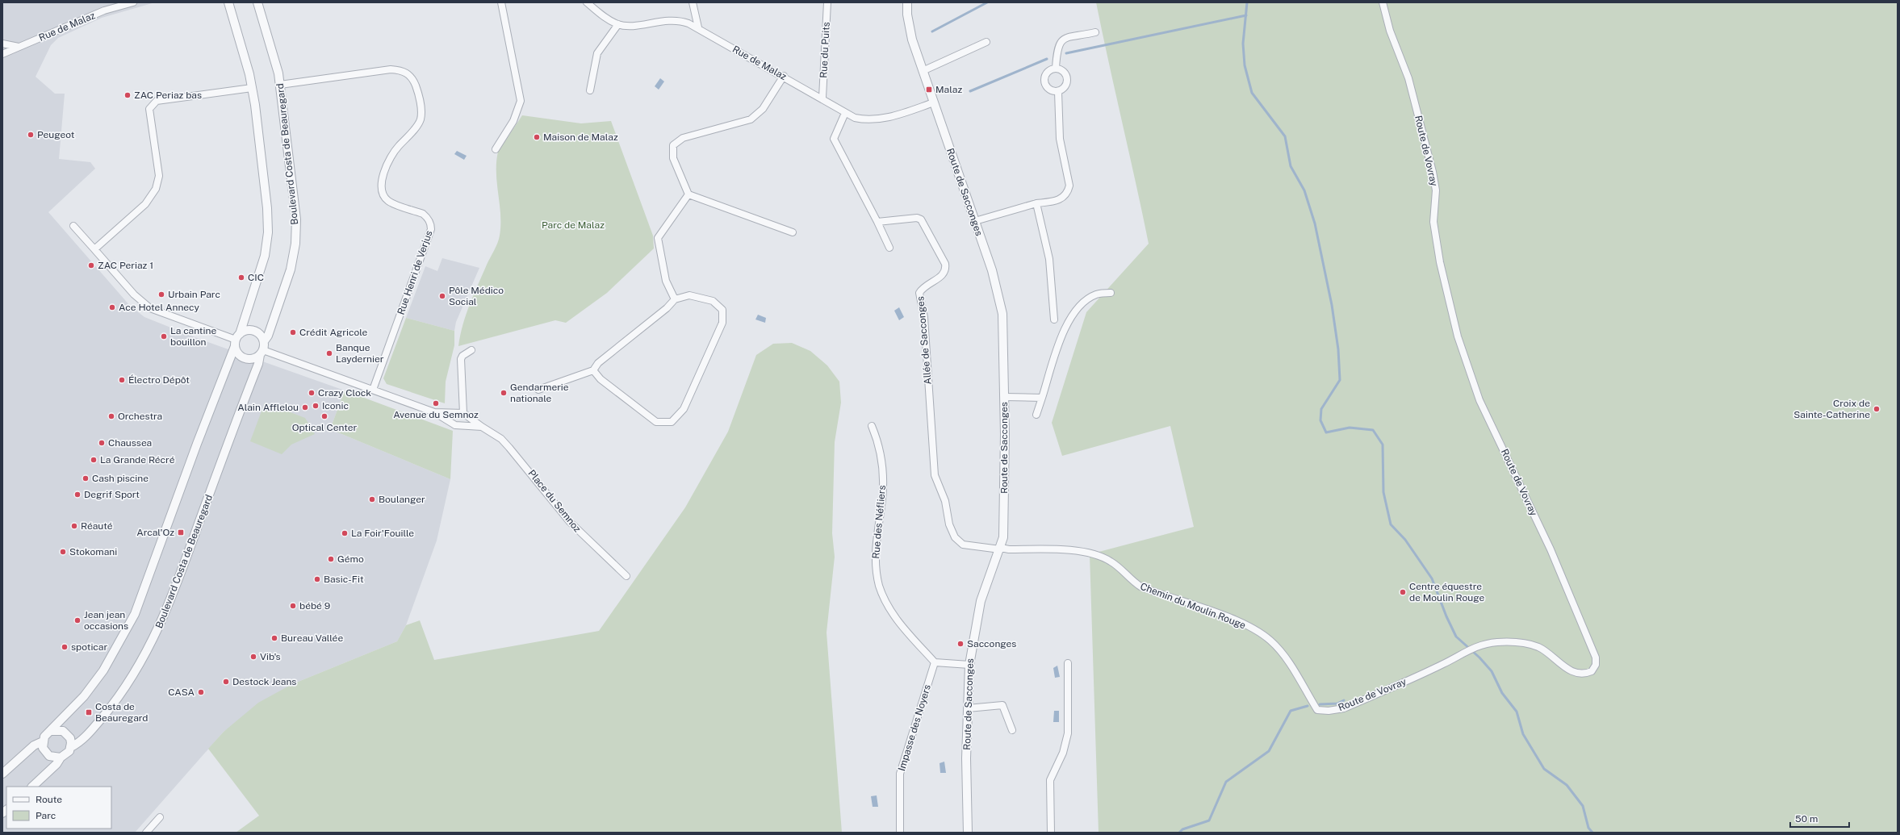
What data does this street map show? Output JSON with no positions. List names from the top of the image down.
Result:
{
  "streets": {
    "street": [
      "Rue de Malaz",
      "Rue du Puits",
      "Route de Vovray",
      "Boulevard Costa de Beauregard",
      "Route de Sacconges",
      "Rue Henri de Verjus",
      "Allée de Sacconges",
      "Place du Semnoz",
      "Rue des Néfliers",
      "Chemin du Moulin Rouge",
      "Impasse des Noyers"
    ]
  },
  "crossings": [
    ["Rue de Malaz", "Rue du Puits"],
    ["Rue de Malaz", "Route de Sacconges"],
    ["Route de Vovray", "Chemin du Moulin Rouge"],
    ["Boulevard Costa de Beauregard", "Rue Henri de Verjus"],
    ["Route de Sacconges", "Allée de Sacconges"],
    ["Route de Sacconges", "Chemin du Moulin Rouge"],
    ["Allée de Sacconges", "Chemin du Moulin Rouge"],
    ["Rue des Néfliers", "Impasse des Noyers"]
  ],
  "parks": ["Parc de Malaz"],
  "places": {
    "transit": ["Malaz", "Arcal'Oz", "Costa de Beauregard"],
    "other": [
      "ZAC Periaz bas",
      "Peugeot",
      "Maison de Malaz",
      "ZAC Periaz 1",
      "CIC",
      "Urbain Parc",
      "Pôle Médico Social",
      "Ace Hotel Annecy",
      "Crédit Agricole",
      "La cantine bouillon",
      "Banque Laydernier",
      "Électro Dépôt",
      "Crazy Clock",
      "Gendarmerie nationale",
      "Avenue du Semnoz",
      "Iconic",
      "Alain Afflelou",
      "Croix de Sainte-Catherine",
      "Orchestra",
      "Optical Center",
      "Chaussea",
      "La Grande Récré",
      "Cash piscine",
      "Degrif Sport",
      "Boulanger",
      "Réauté",
      "La Foir'Fouille",
      "Stokomani",
      "Gémo",
      "Basic-Fit",
      "Centre équestre de Moulin Rouge",
      "bébé 9",
      "Jean jean occasions",
      "Bureau Vallée",
      "Sacconges",
      "spoticar",
      "Vib's",
      "Destock Jeans",
      "CASA"
    ]
  },
  "legend": ["Route", "Parc"],
  "scale_bar": "50 m"
}
